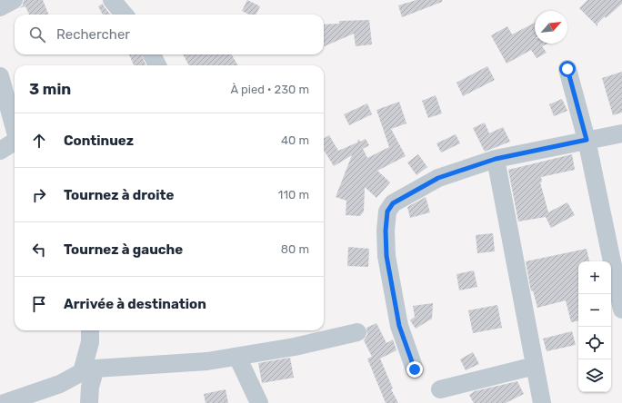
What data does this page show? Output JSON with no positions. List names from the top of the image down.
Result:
{
  "north": "top right",
  "page": {
    "search": "Rechercher",
    "heading": ["3 min", "À pied · 230 m"],
    "list": [
      ["Continuez", "40 m"],
      ["Tournez à droite", "110 m"],
      ["Tournez à gauche", "80 m"],
      "Arrivée à destination"
    ],
    "map_buttons": ["+", "−"]
  }
}
